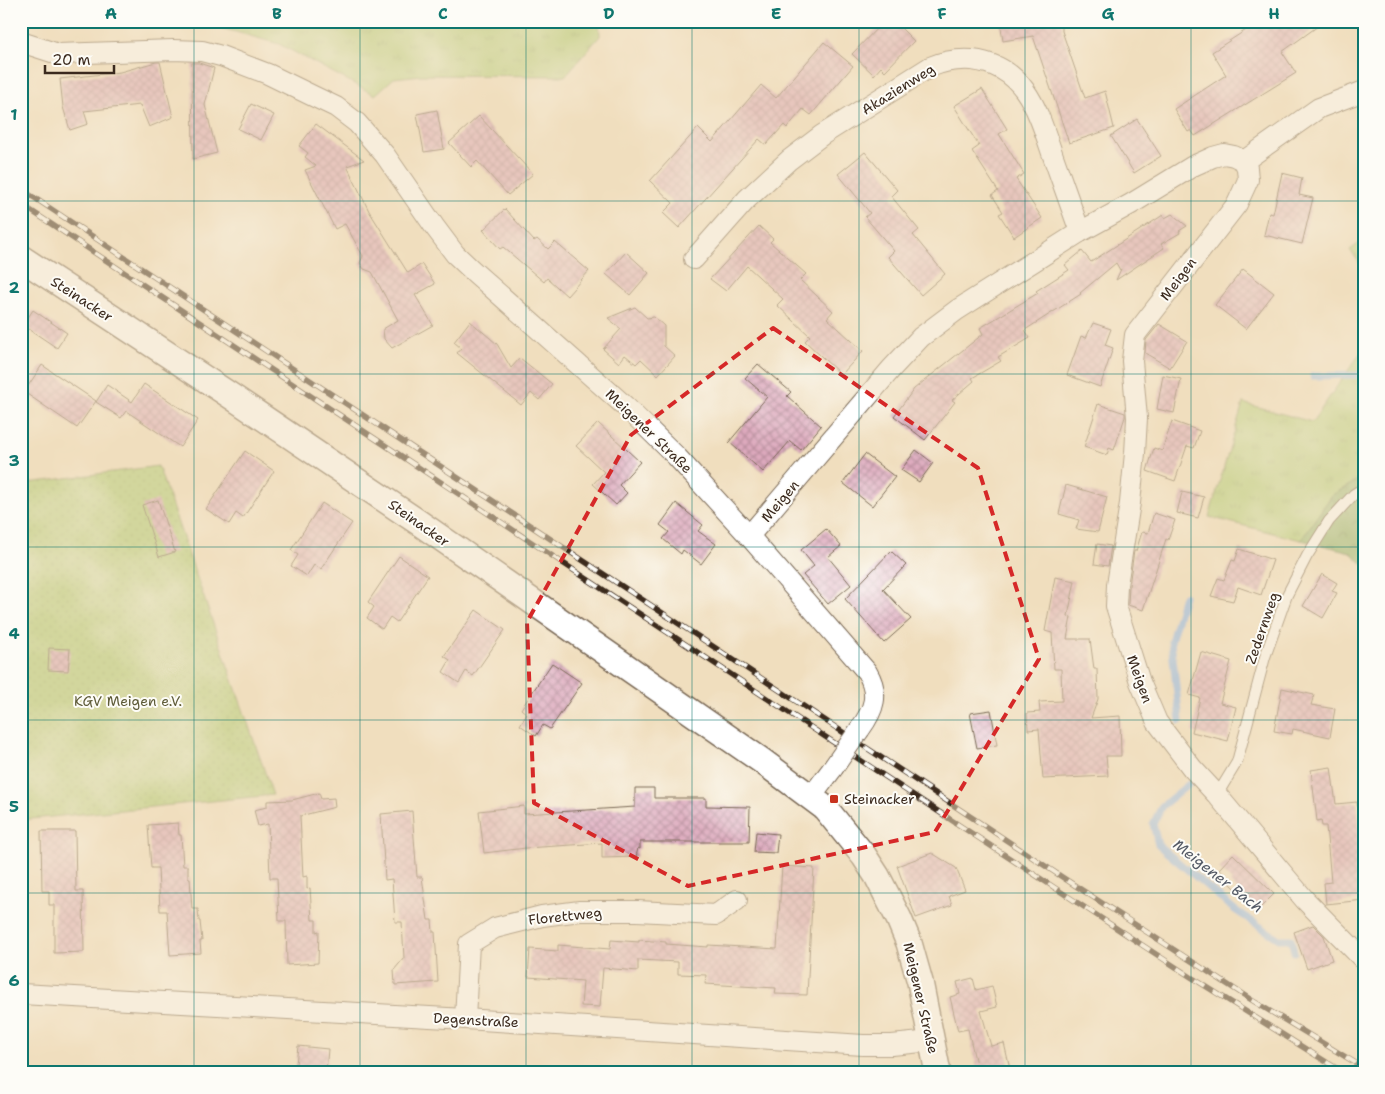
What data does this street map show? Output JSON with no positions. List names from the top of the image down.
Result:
{
  "streets": {
    "street": [
      "Akazienweg",
      "Meigen",
      "Steinacker",
      "Meigener Straße",
      "Florettweg",
      "Degenstraße"
    ],
    "lane": ["Zedernweg"]
  },
  "crossings": [
    ["Akazienweg", "Meigen"],
    ["Meigen", "Meigener Straße"],
    ["Meigen", "Zedernweg"],
    ["Steinacker", "Meigener Straße"],
    ["Meigener Straße", "Degenstraße"],
    ["Florettweg", "Degenstraße"]
  ],
  "water": ["Meigener Bach"],
  "parks": ["KGV Meigen e.V."],
  "places": {
    "transit": ["Steinacker"]
  },
  "scale_bar": "20 m",
  "grid": {
    "columns": [
      "A",
      "B",
      "C",
      "D",
      "E",
      "F",
      "G",
      "H"
    ],
    "rows": [
      "1",
      "2",
      "3",
      "4",
      "5",
      "6"
    ]
  }
}
